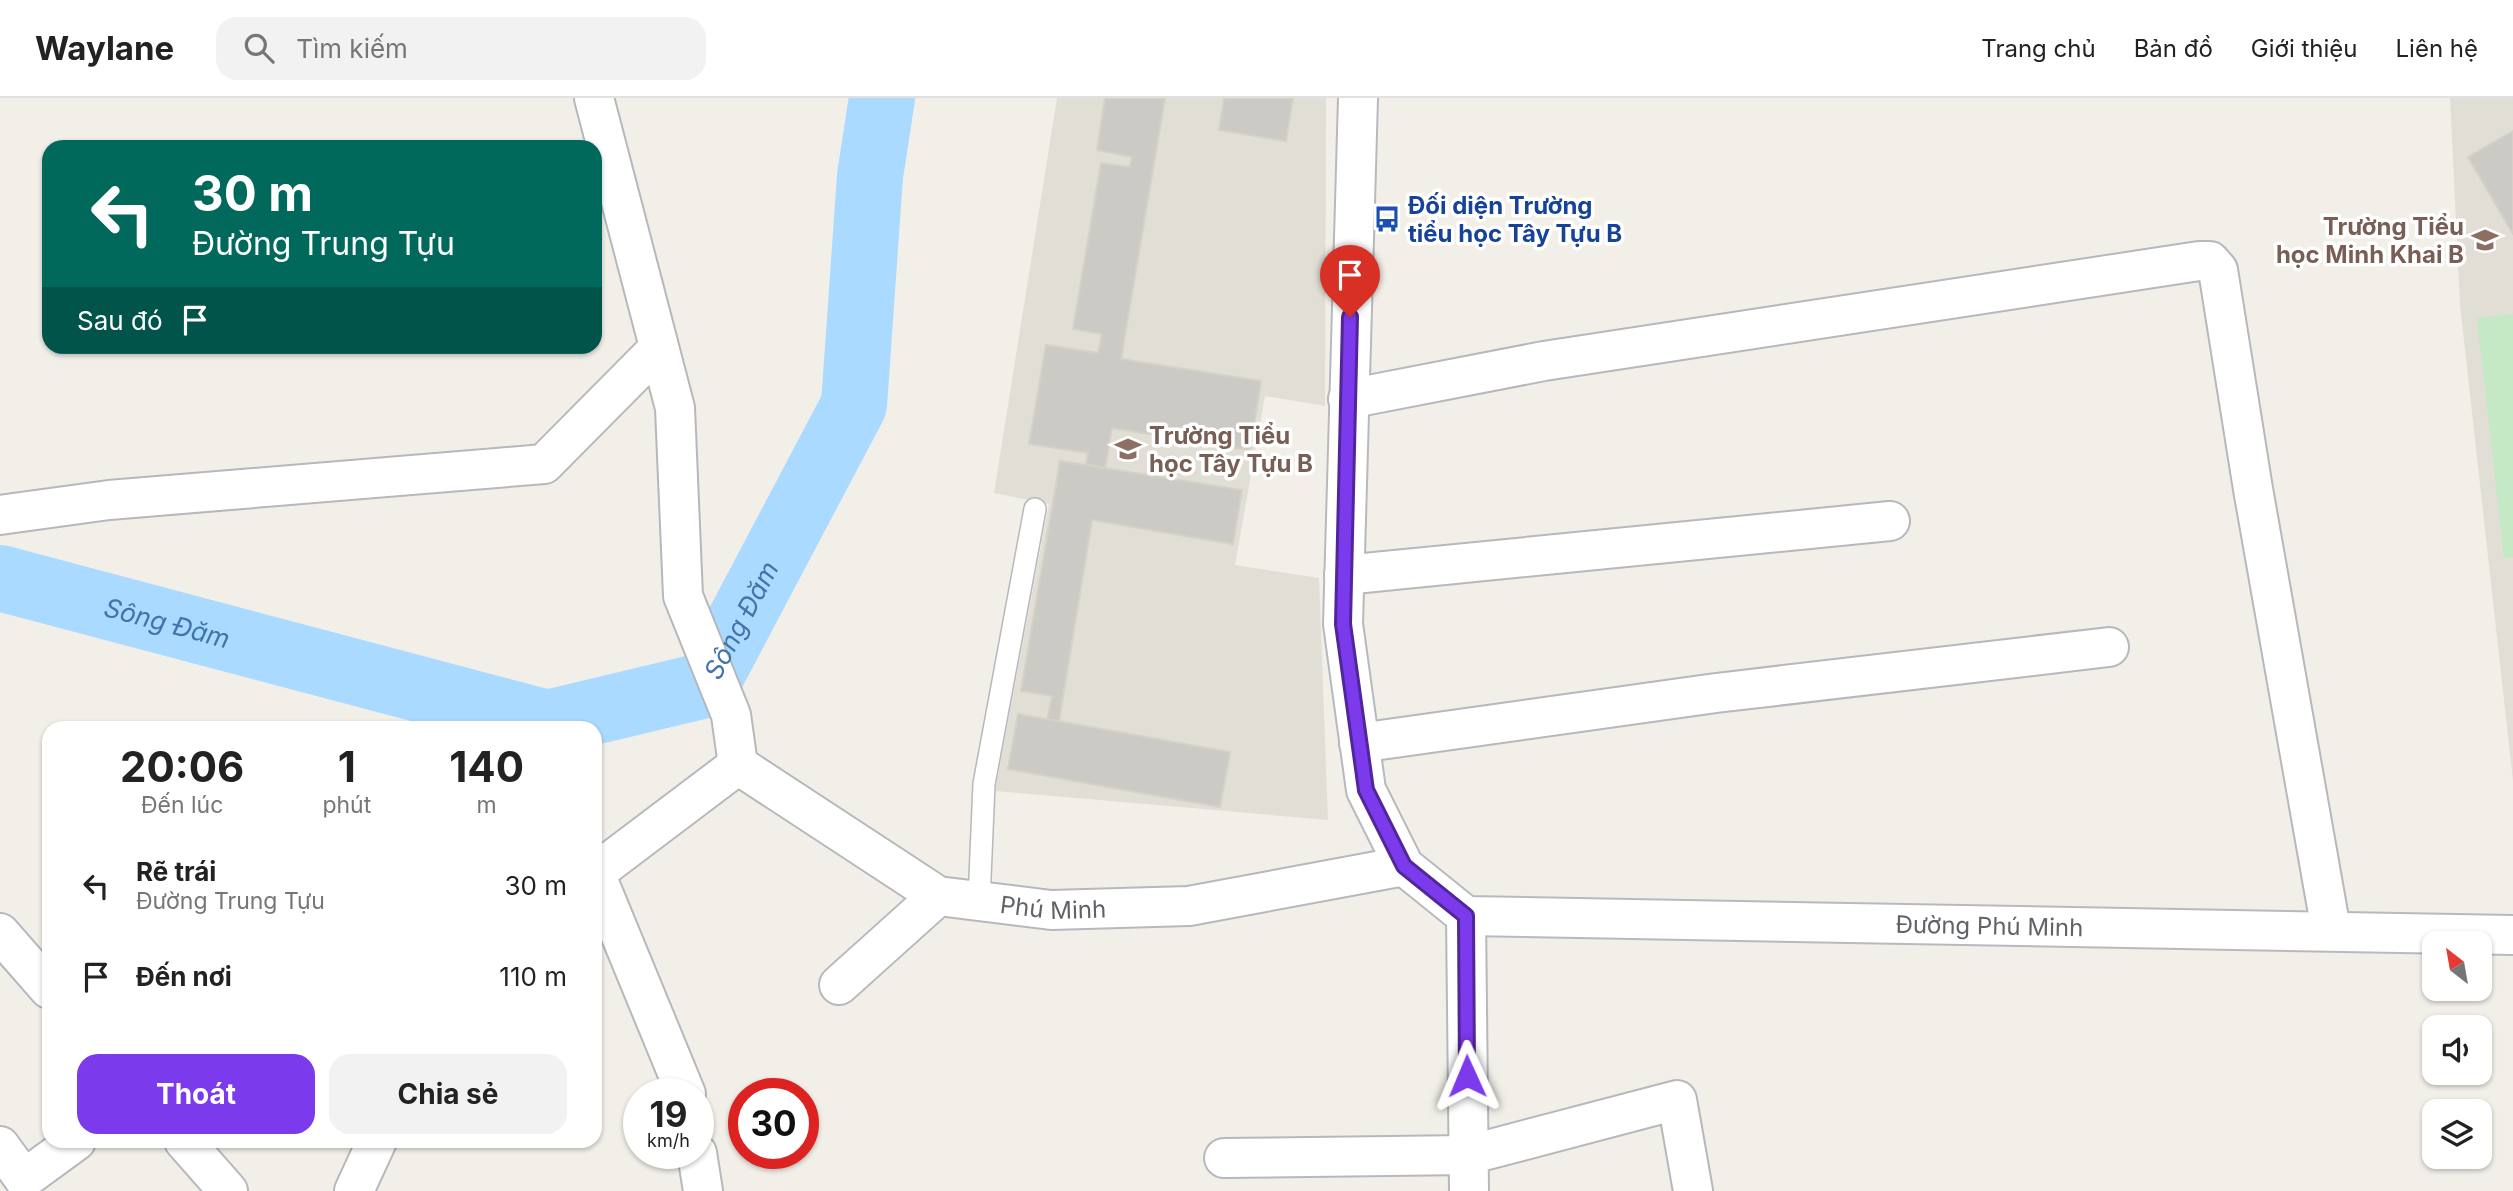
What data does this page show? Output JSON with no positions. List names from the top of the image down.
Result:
{
  "streets": {
    "street": ["Phú Minh", "Đường Phú Minh"]
  },
  "water": ["Sông Đăm"],
  "places": {
    "bus stop": ["Đối diện Trường tiểu học Tây Tựu B"],
    "school or university": ["Trường Tiểu học Minh Khai B", "Trường Tiểu học Tây Tựu B"]
  },
  "north": "top left",
  "page": {
    "header": "Waylane",
    "search": "Tìm kiếm",
    "nav": [
      "Trang chủ",
      "Bản đồ",
      "Giới thiệu",
      "Liên hệ"
    ],
    "turn": ["30 m", "Đường Trung Tựu"],
    "then": "Sau đó",
    "eta": [
      "20:06",
      "Đến lúc",
      "1",
      "phút",
      "140",
      "m"
    ],
    "list": [
      {
        "name": "Rẽ trái",
        "note": "Đường Trung Tựu",
        "value": "30 m"
      },
      {
        "name": "Đến nơi",
        "value": "110 m"
      }
    ],
    "buttons": ["Thoát", "Chia sẻ"],
    "speed": "19 km/h",
    "limit": "30"
  }
}
